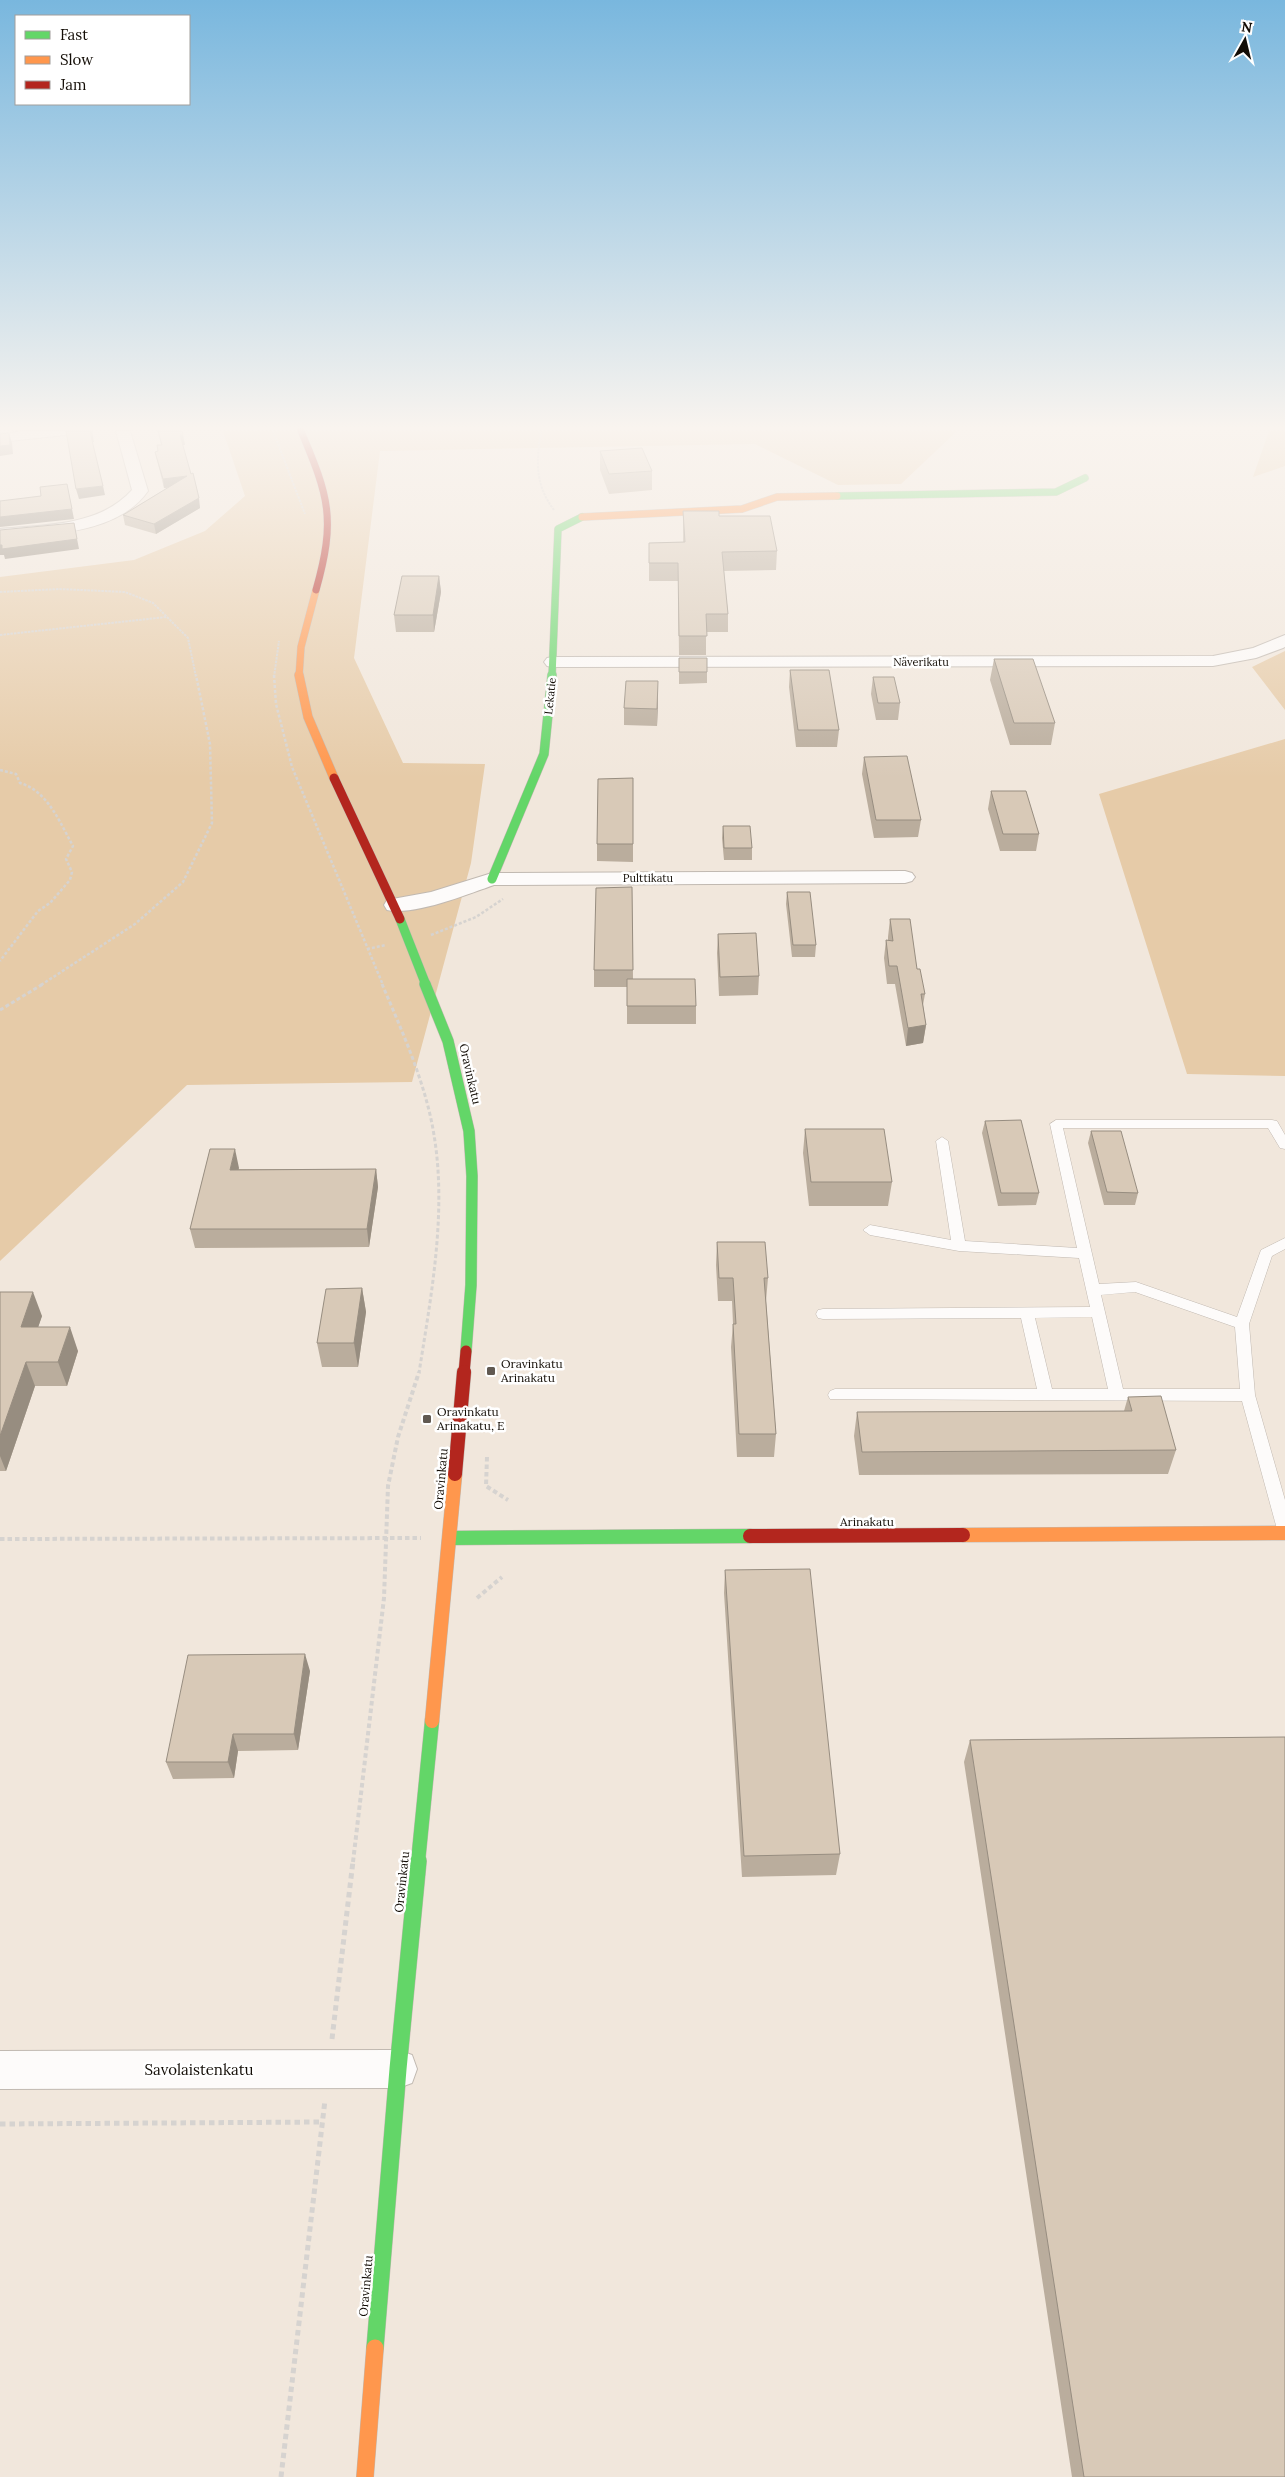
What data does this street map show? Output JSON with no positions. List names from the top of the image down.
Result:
{
  "streets": {
    "street": [
      "Näverikatu",
      "Lekatie",
      "Pulttikatu",
      "Oravinkatu",
      "Arinakatu",
      "Savolaistenkatu"
    ]
  },
  "crossings": [
    ["Näverikatu", "Lekatie"],
    ["Lekatie", "Pulttikatu"],
    ["Pulttikatu", "Oravinkatu"],
    ["Oravinkatu", "Arinakatu"],
    ["Oravinkatu", "Savolaistenkatu"]
  ],
  "places": {
    "transit": ["Oravinkatu Arinakatu", "Oravinkatu Arinakatu, E"]
  },
  "legend": ["Fast", "Slow", "Jam"],
  "north": "top"
}
